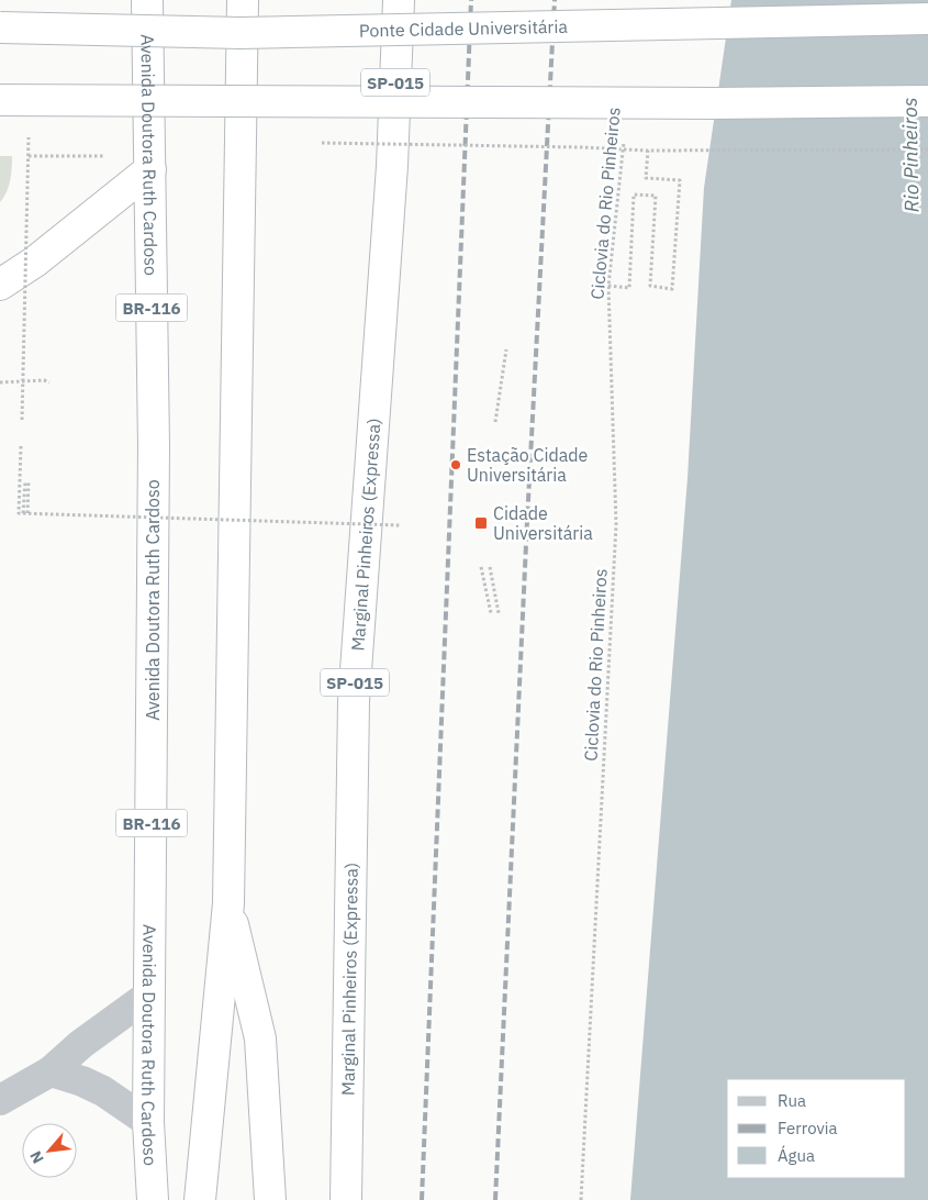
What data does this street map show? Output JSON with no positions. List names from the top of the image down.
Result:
{
  "streets": {
    "main road": [
      "Ponte Cidade Universitária",
      "SP-015",
      "Avenida Doutora Ruth Cardoso",
      "BR-116",
      "Marginal Pinheiros (Expressa)"
    ],
    "path": ["Ciclovia do Rio Pinheiros"]
  },
  "water": ["Rio Pinheiros"],
  "places": {
    "other": ["Estação Cidade Universitária"],
    "transit": ["Cidade Universitária"]
  },
  "legend": ["Rua", "Ferrovia", "Água"],
  "north": "bottom left"
}
